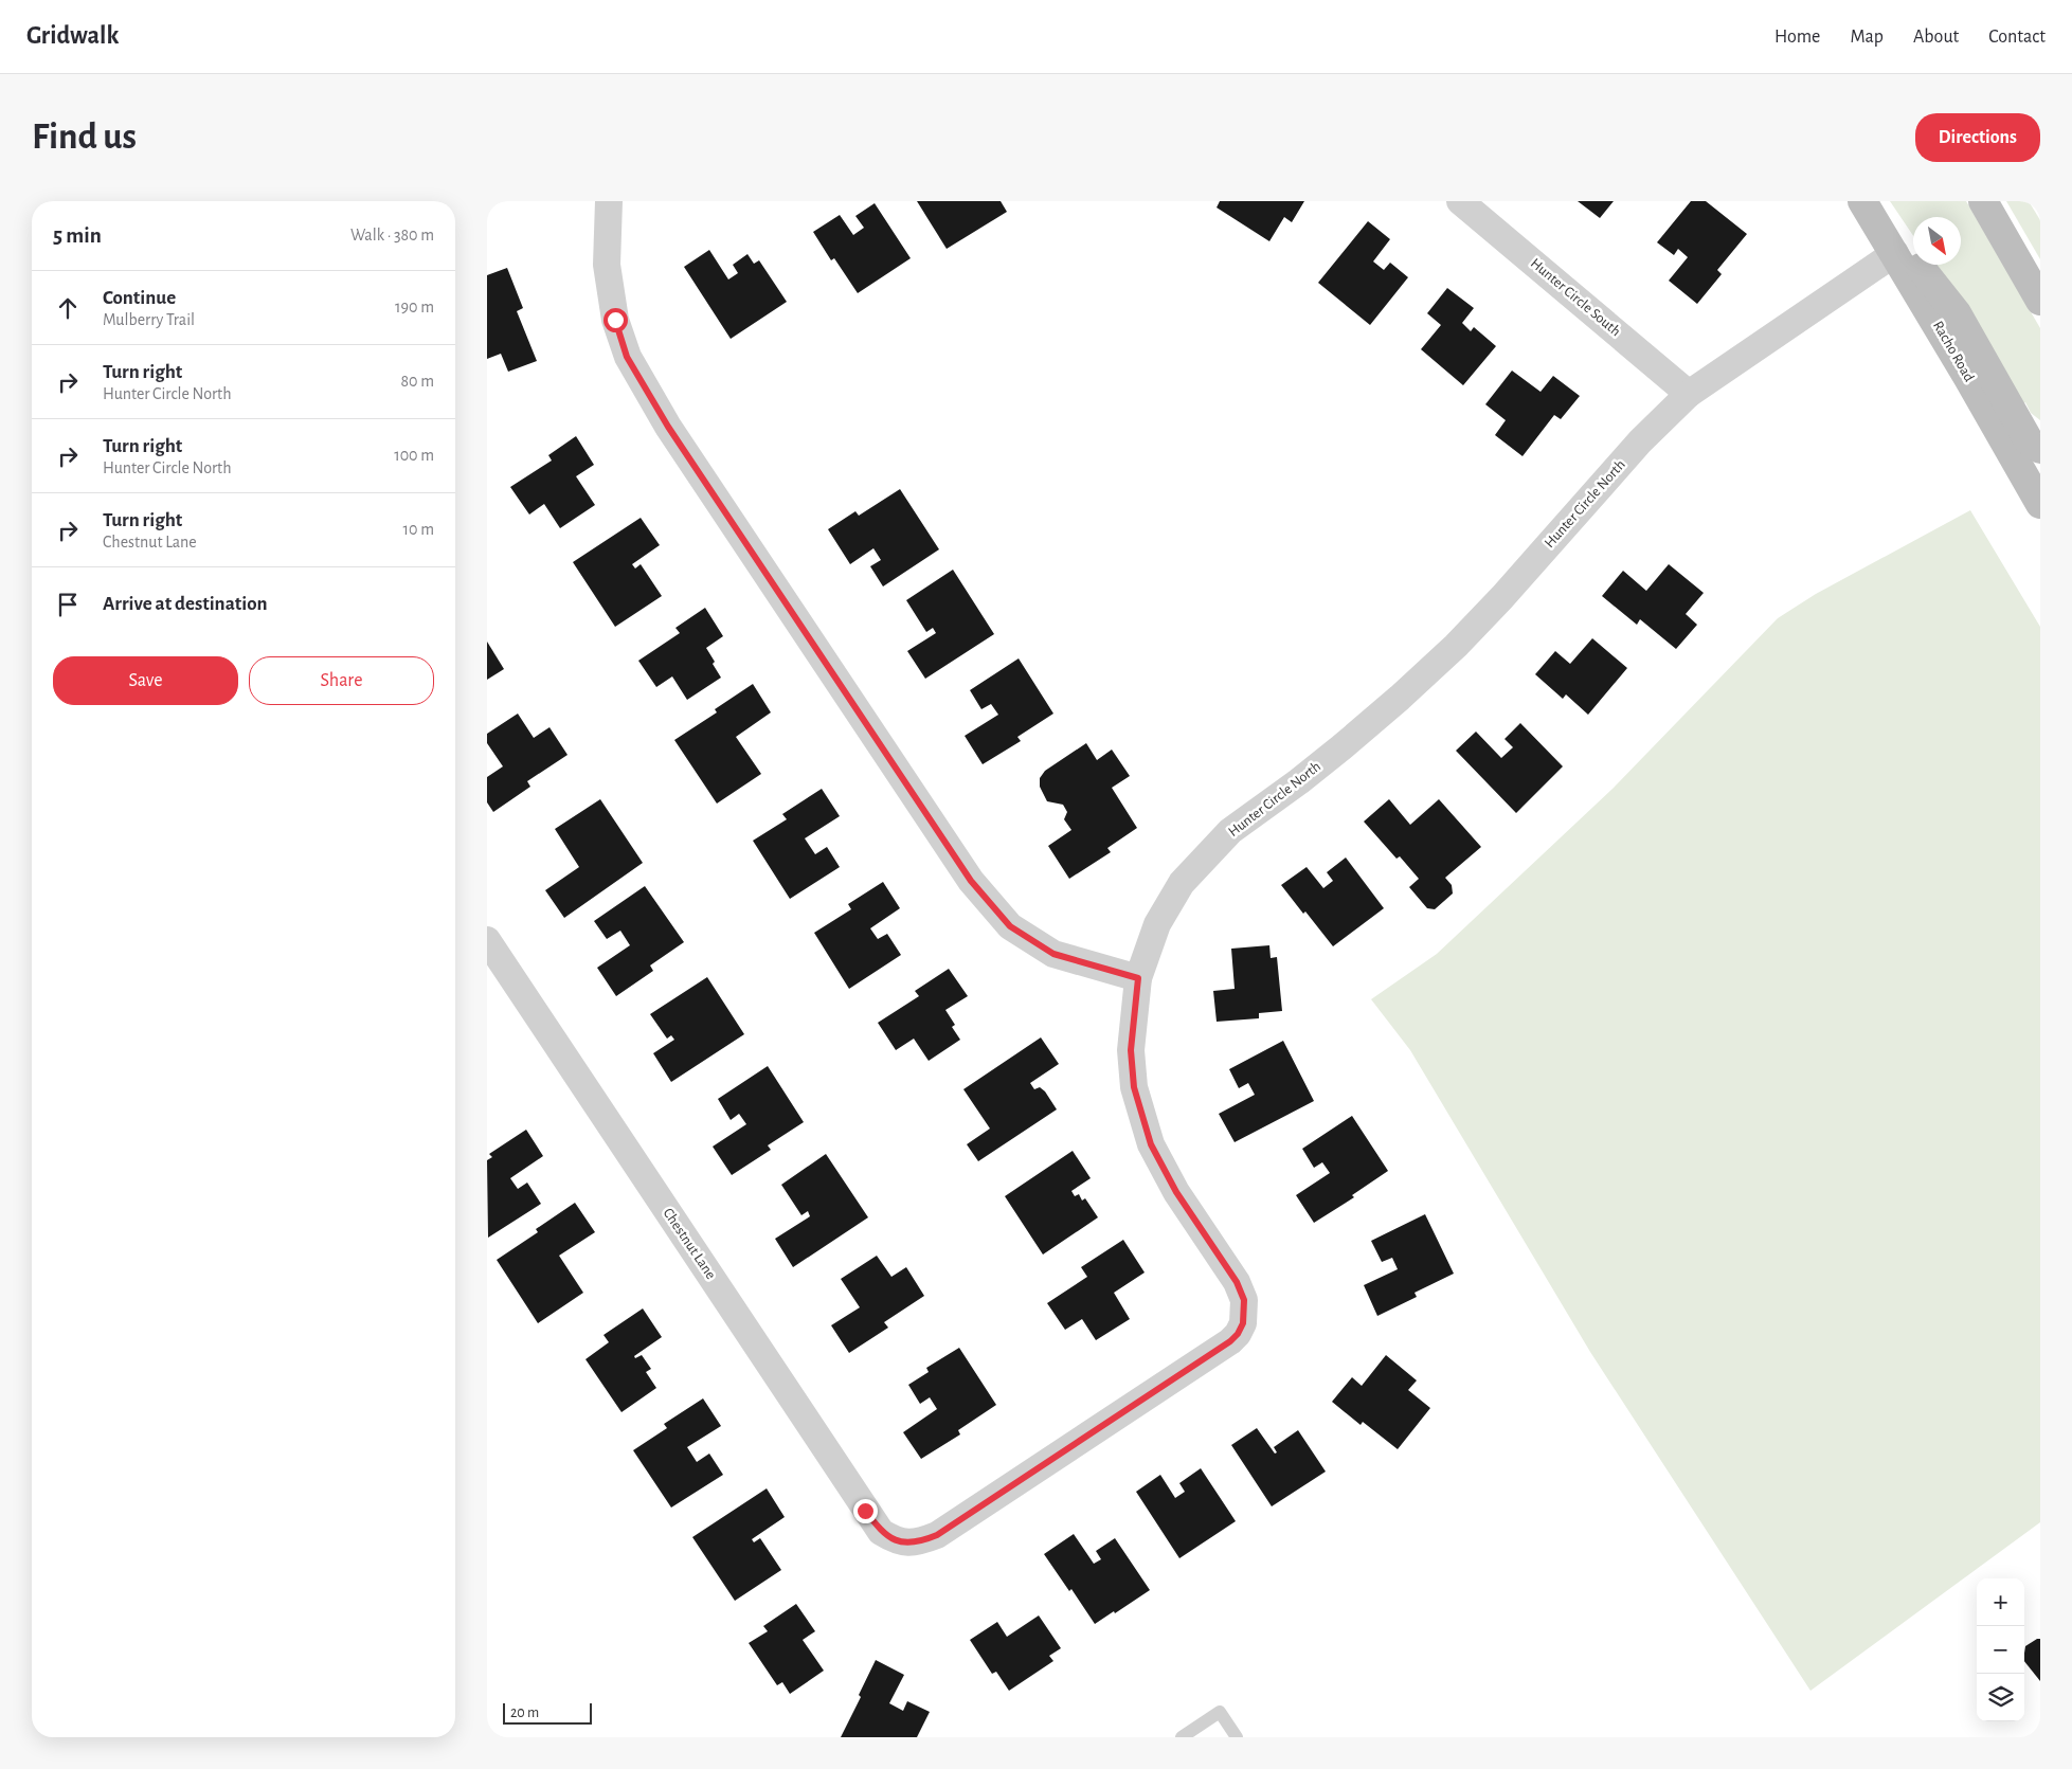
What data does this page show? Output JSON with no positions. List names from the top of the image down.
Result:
{
  "streets": {
    "street": [
      "Hunter Circle South",
      "Racho Road",
      "Hunter Circle North",
      "Chestnut Lane"
    ]
  },
  "crossings": [
    ["Hunter Circle South", "Hunter Circle North"],
    ["Racho Road", "Hunter Circle North"],
    ["Hunter Circle North", "Chestnut Lane"]
  ],
  "scale_bar": "20 m",
  "north": "bottom right",
  "page": {
    "header": "Gridwalk",
    "nav": [
      "Home",
      "Map",
      "About",
      "Contact"
    ],
    "buttons": [
      "Directions",
      ["Save", "Share"]
    ],
    "title": "Find us",
    "heading": ["5 min", "Walk · 380 m"],
    "list": [
      ["Continue", "Mulberry Trail", "190 m"],
      ["Turn right", "Hunter Circle North", "80 m"],
      ["Turn right", "Hunter Circle North", "100 m"],
      ["Turn right", "Chestnut Lane", "10 m"],
      "Arrive at destination"
    ],
    "map_buttons": ["+", "−"],
    "scale": "20 m"
  }
}
